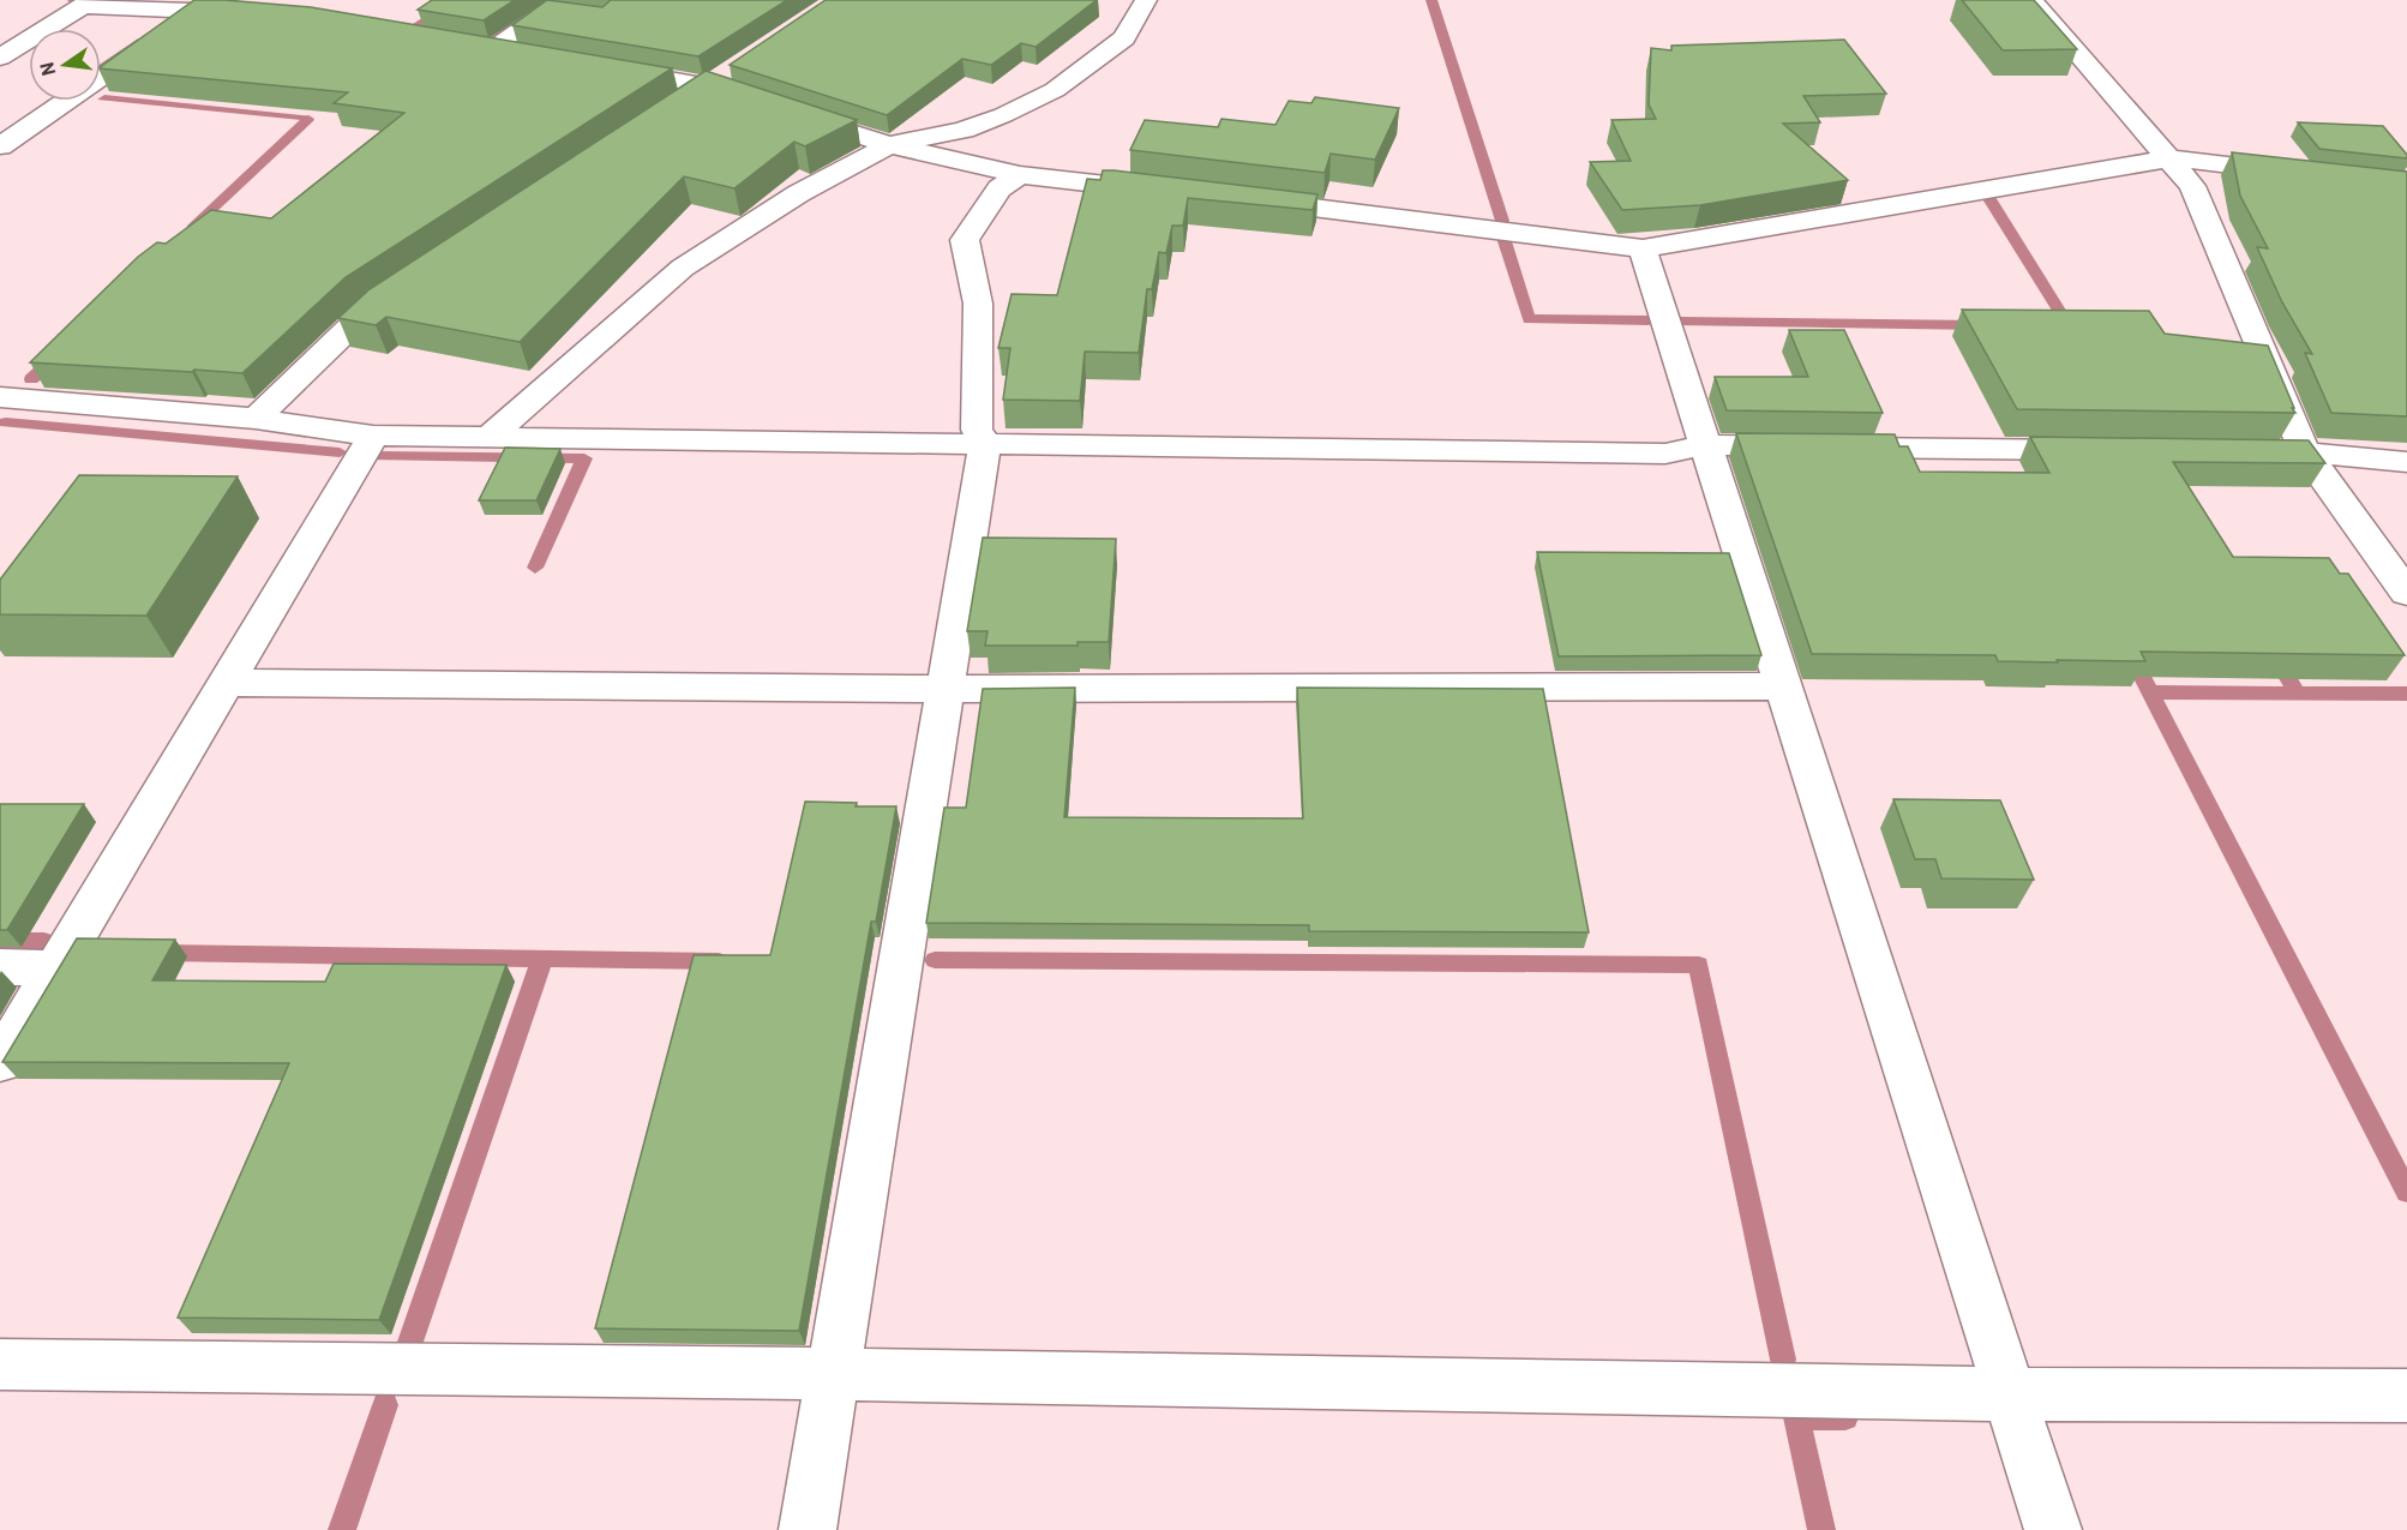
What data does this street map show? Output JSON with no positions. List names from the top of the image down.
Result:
{
  "north": "left"
}
